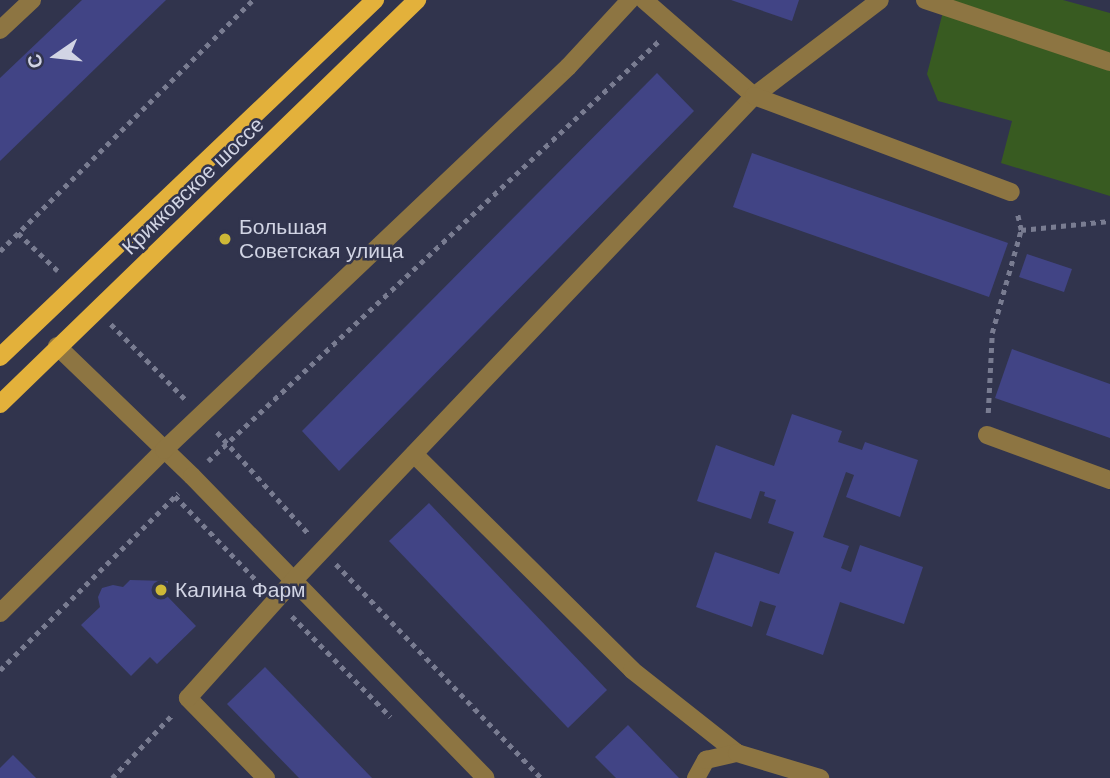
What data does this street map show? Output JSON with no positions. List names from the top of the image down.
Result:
{
  "streets": {
    "main road": ["Крикковское шоссе"]
  },
  "places": ["Большая Советская улица", "Калина Фарм"],
  "north": "left"
}
